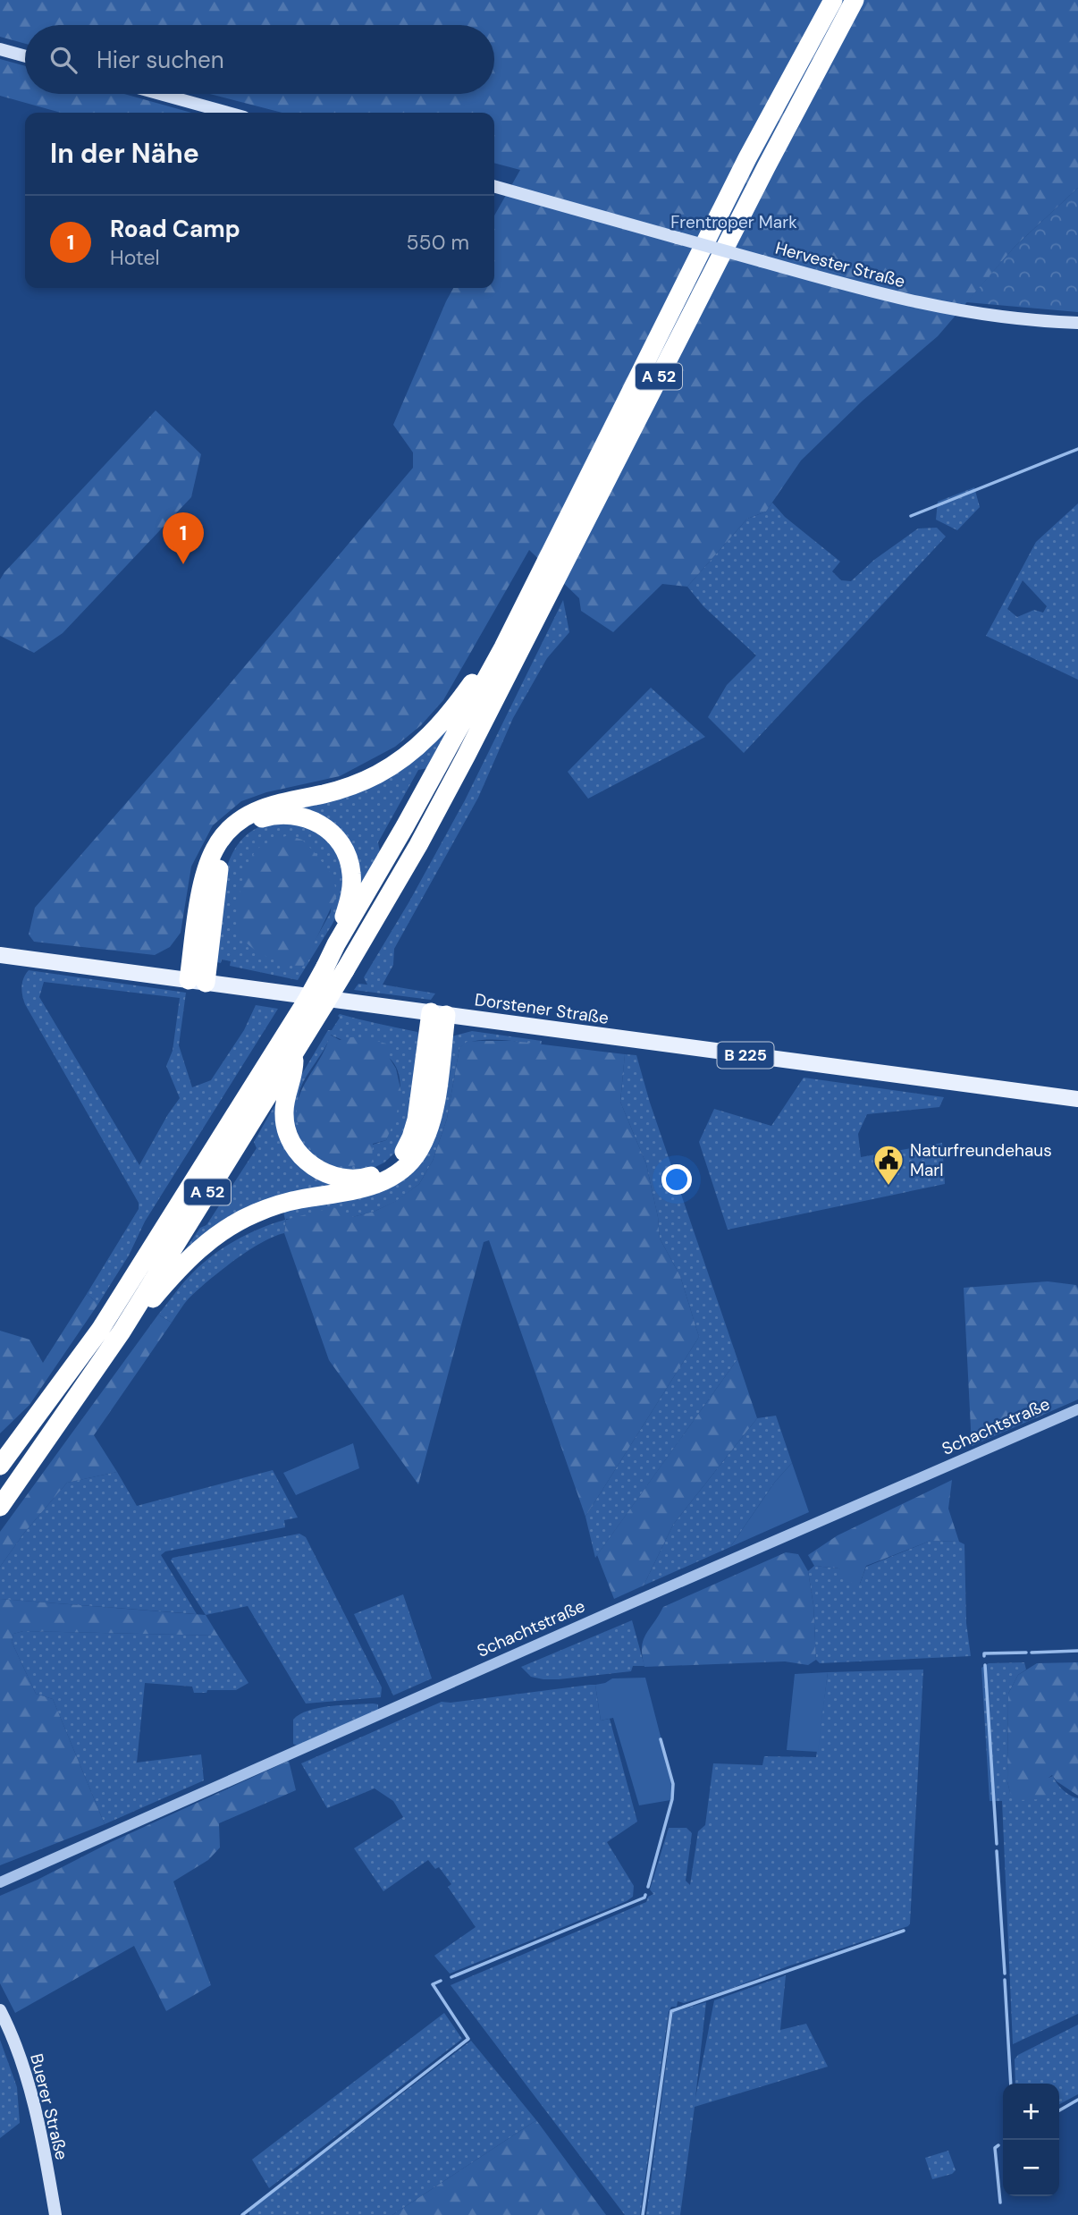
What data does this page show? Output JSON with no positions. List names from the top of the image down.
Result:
{
  "streets": {
    "highway": ["A 52"],
    "main road": [
      "Hervester Straße",
      "Dorstener Straße",
      "B 225",
      "Buerer Straße"
    ],
    "street": ["Schachtstraße"]
  },
  "parks": ["Frentroper Mark"],
  "places": {
    "public building": ["Naturfreundehaus Marl"]
  },
  "page": {
    "search": "Hier suchen",
    "heading": "In der Nähe",
    "list": [
      {
        "mark": "1",
        "name": "Road Camp",
        "note": "Hotel",
        "value": "550 m"
      }
    ],
    "pins": "1",
    "map_buttons": ["+", "−"]
  }
}
